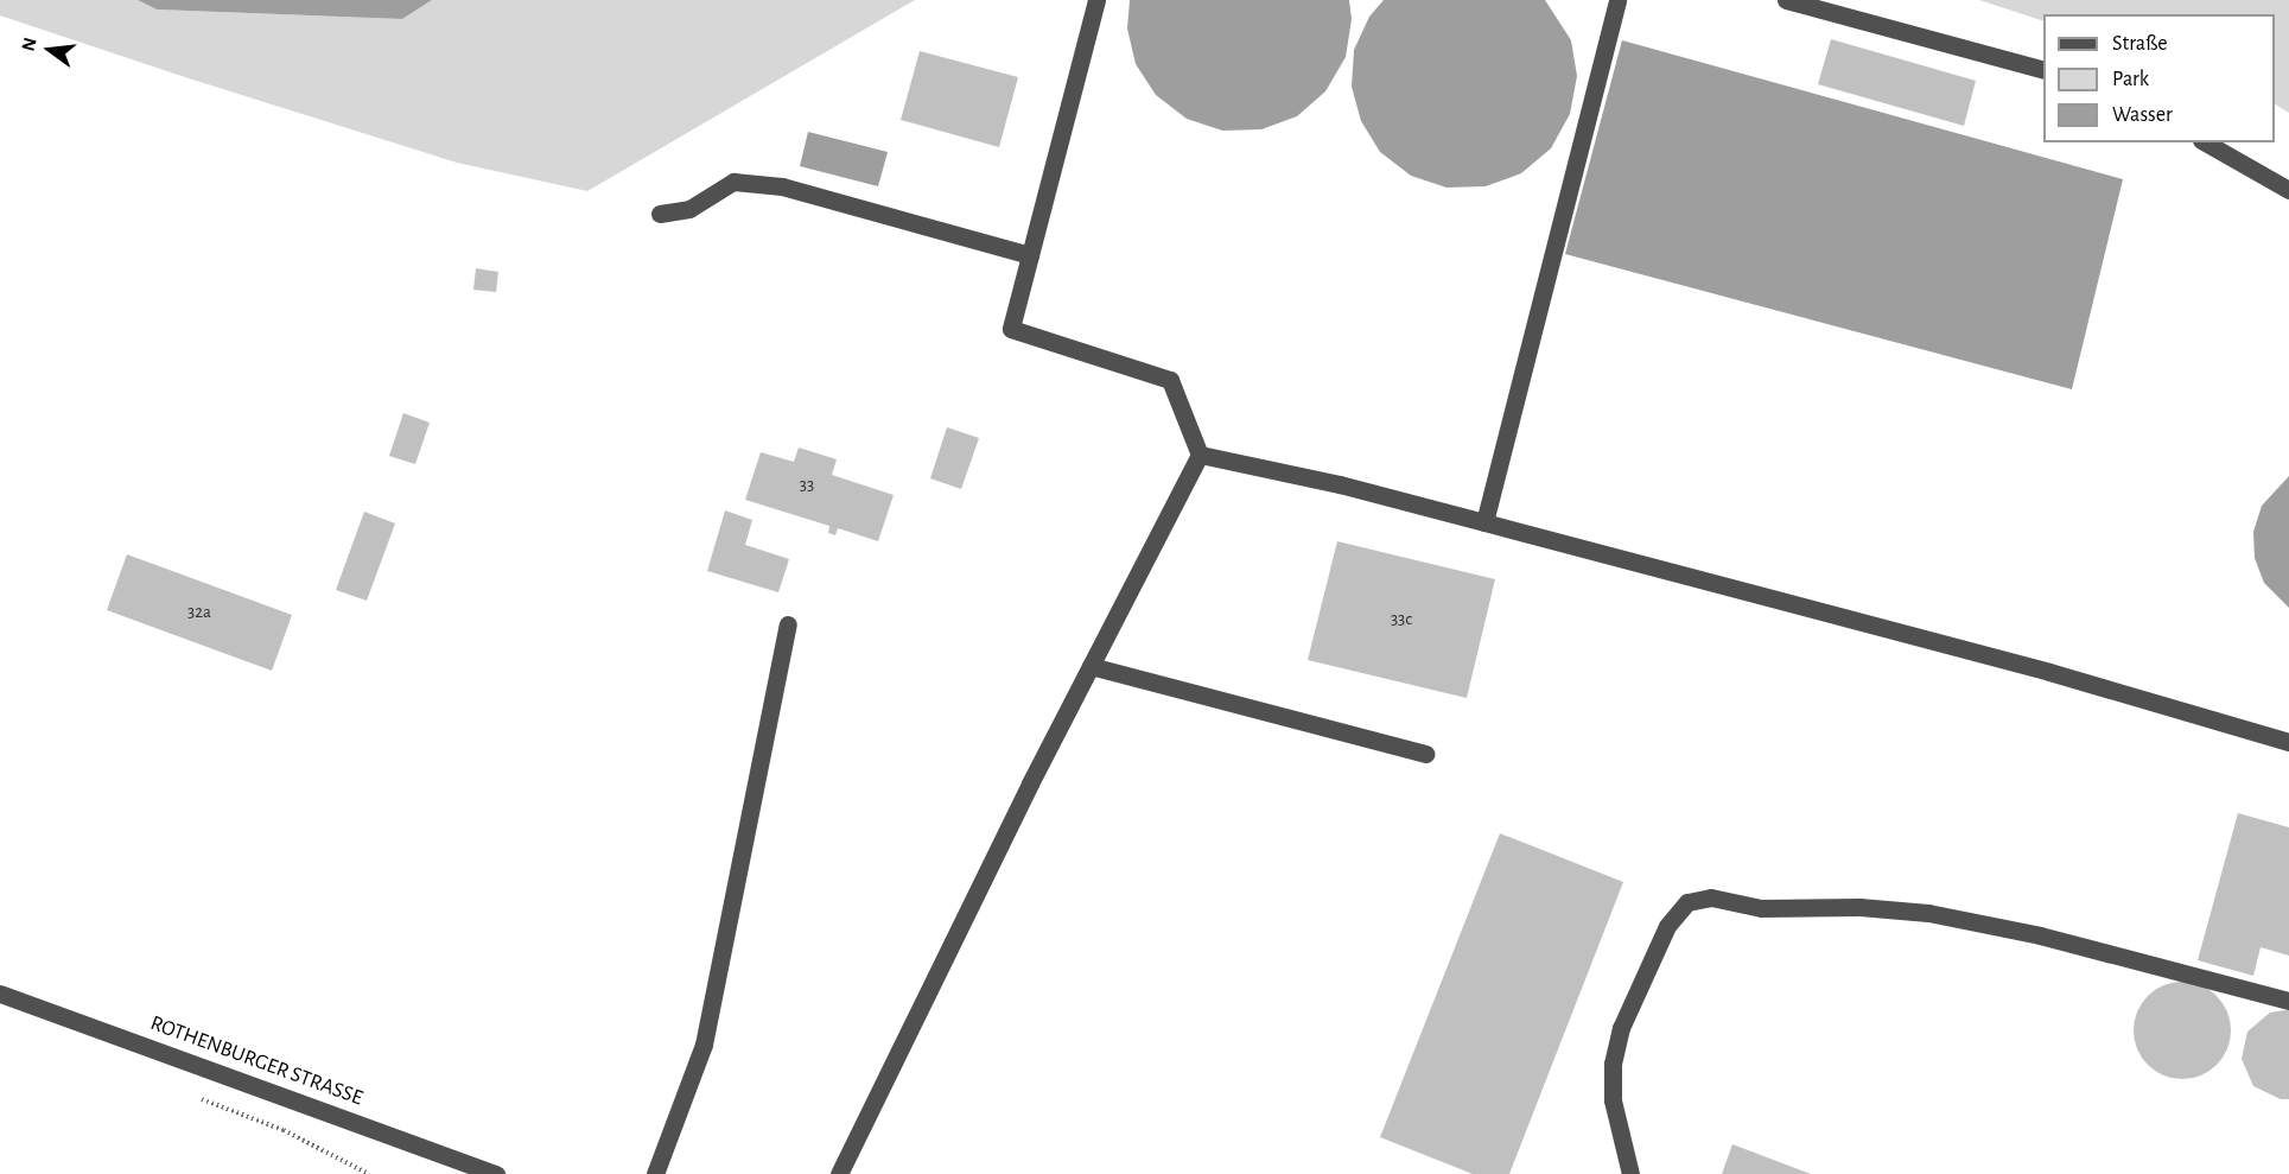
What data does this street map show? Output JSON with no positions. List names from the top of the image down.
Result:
{
  "streets": {
    "street": ["ROTHENBURGER STRASSE"]
  },
  "house_numbers": ["33", "32a", "33c"],
  "legend": ["Straße", "Park", "Wasser"],
  "north": "left"
}
